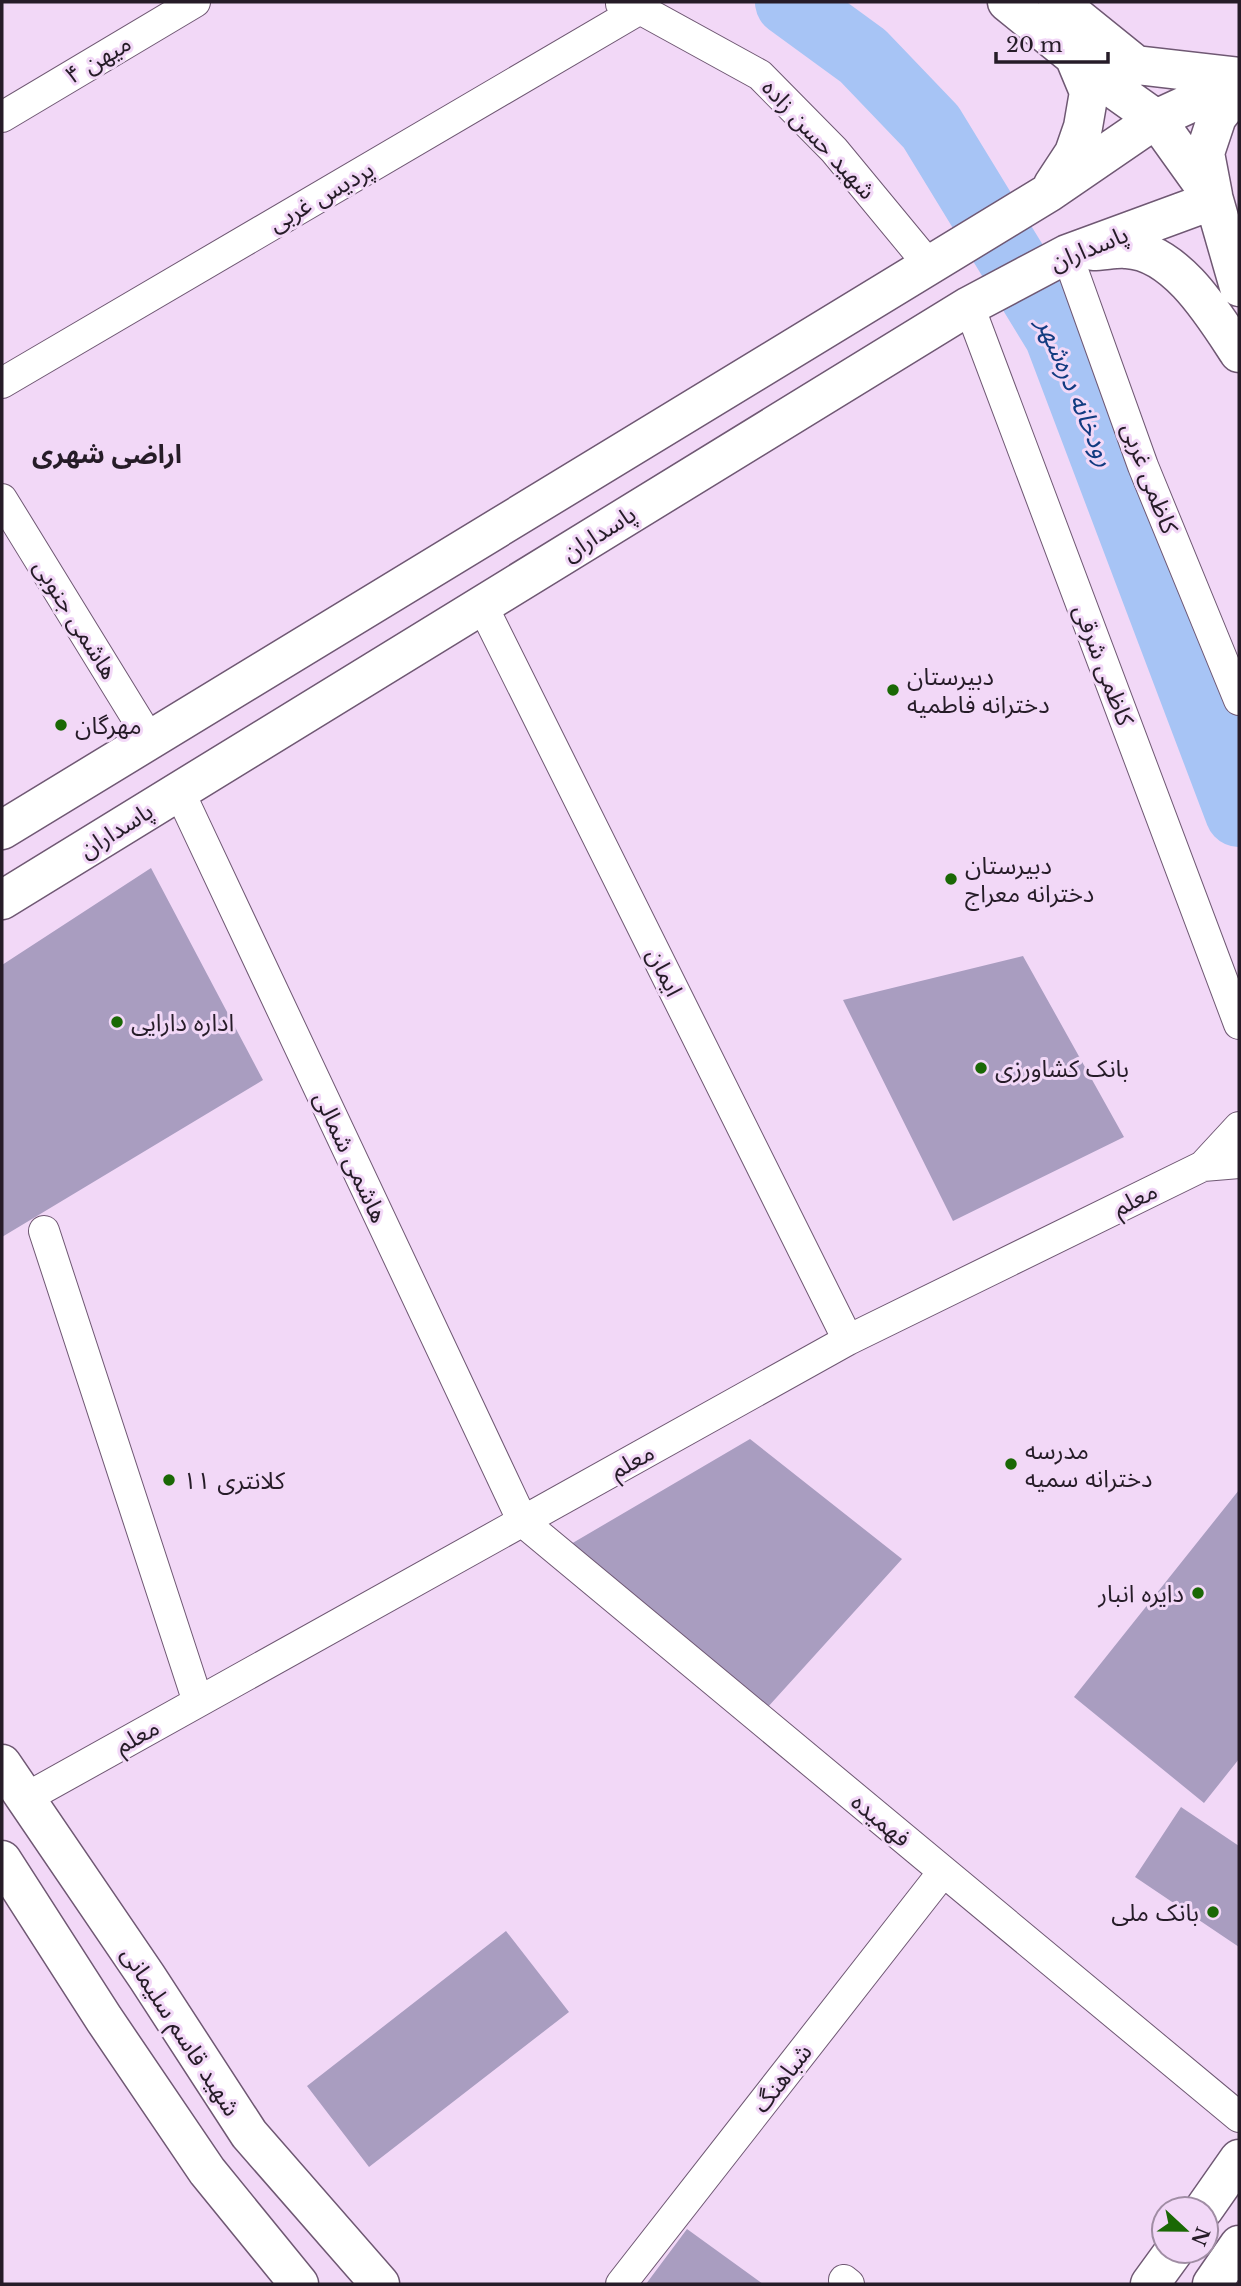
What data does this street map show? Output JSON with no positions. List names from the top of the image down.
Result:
{
  "streets": {
    "main road": ["پاسداران", "شهید قاسم سلیمانی"],
    "street": [
      "میهن ۴",
      "شهید حسن زاده",
      "پردیس غربی",
      "کاظمی غربی",
      "هاشمی جنوبی",
      "کاظمی شرقی",
      "ایمان",
      "هاشمی شمالی",
      "معلم",
      "فهمیده",
      "شباهنگ"
    ]
  },
  "crossings": [
    ["شهید حسن زاده", "پردیس غربی"],
    ["پاسداران", "کاظمی غربی"],
    ["پاسداران", "کاظمی شرقی"],
    ["پاسداران", "ایمان"],
    ["پاسداران", "هاشمی شمالی"],
    ["ایمان", "معلم"],
    ["هاشمی شمالی", "معلم"],
    ["هاشمی شمالی", "فهمیده"],
    ["معلم", "فهمیده"],
    ["معلم", "شهید قاسم سلیمانی"],
    ["فهمیده", "شباهنگ"]
  ],
  "districts": ["اراضی شهری"],
  "water": ["رودخانه دره‌شهر"],
  "places": [
    "دبیرستان دخترانه فاطمیه",
    "مهرگان",
    "دبیرستان دخترانه معراج",
    "اداره دارایی",
    "بانک کشاورزی",
    "مدرسه دخترانه سمیه",
    "کلانتری ۱۱",
    "دایره انبار",
    "بانک ملی"
  ],
  "scale_bar": "20 m",
  "north": "right"
}
